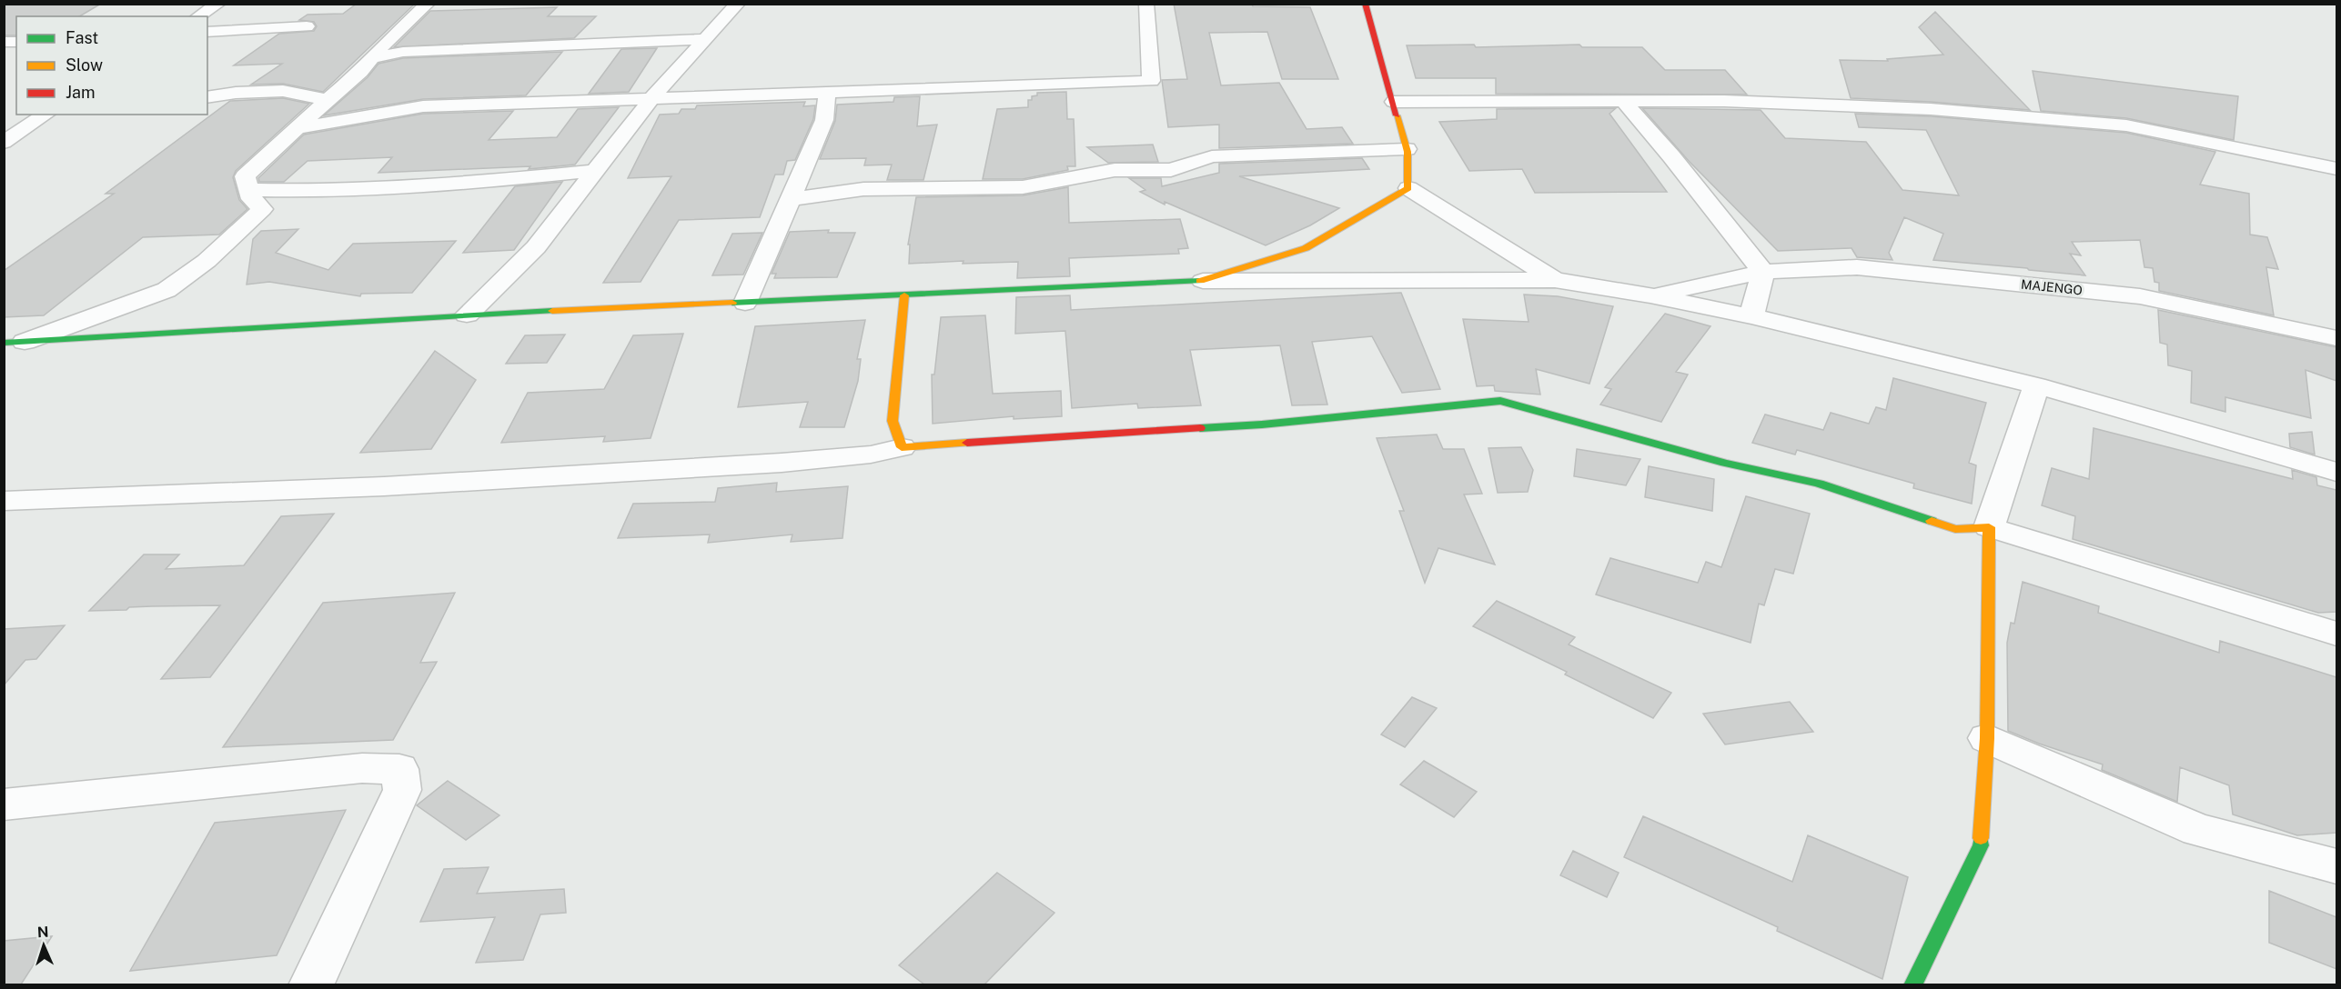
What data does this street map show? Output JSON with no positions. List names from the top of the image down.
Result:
{
  "streets": {
    "street": ["MAJENGO"]
  },
  "legend": ["Fast", "Slow", "Jam"],
  "north": "top"
}
